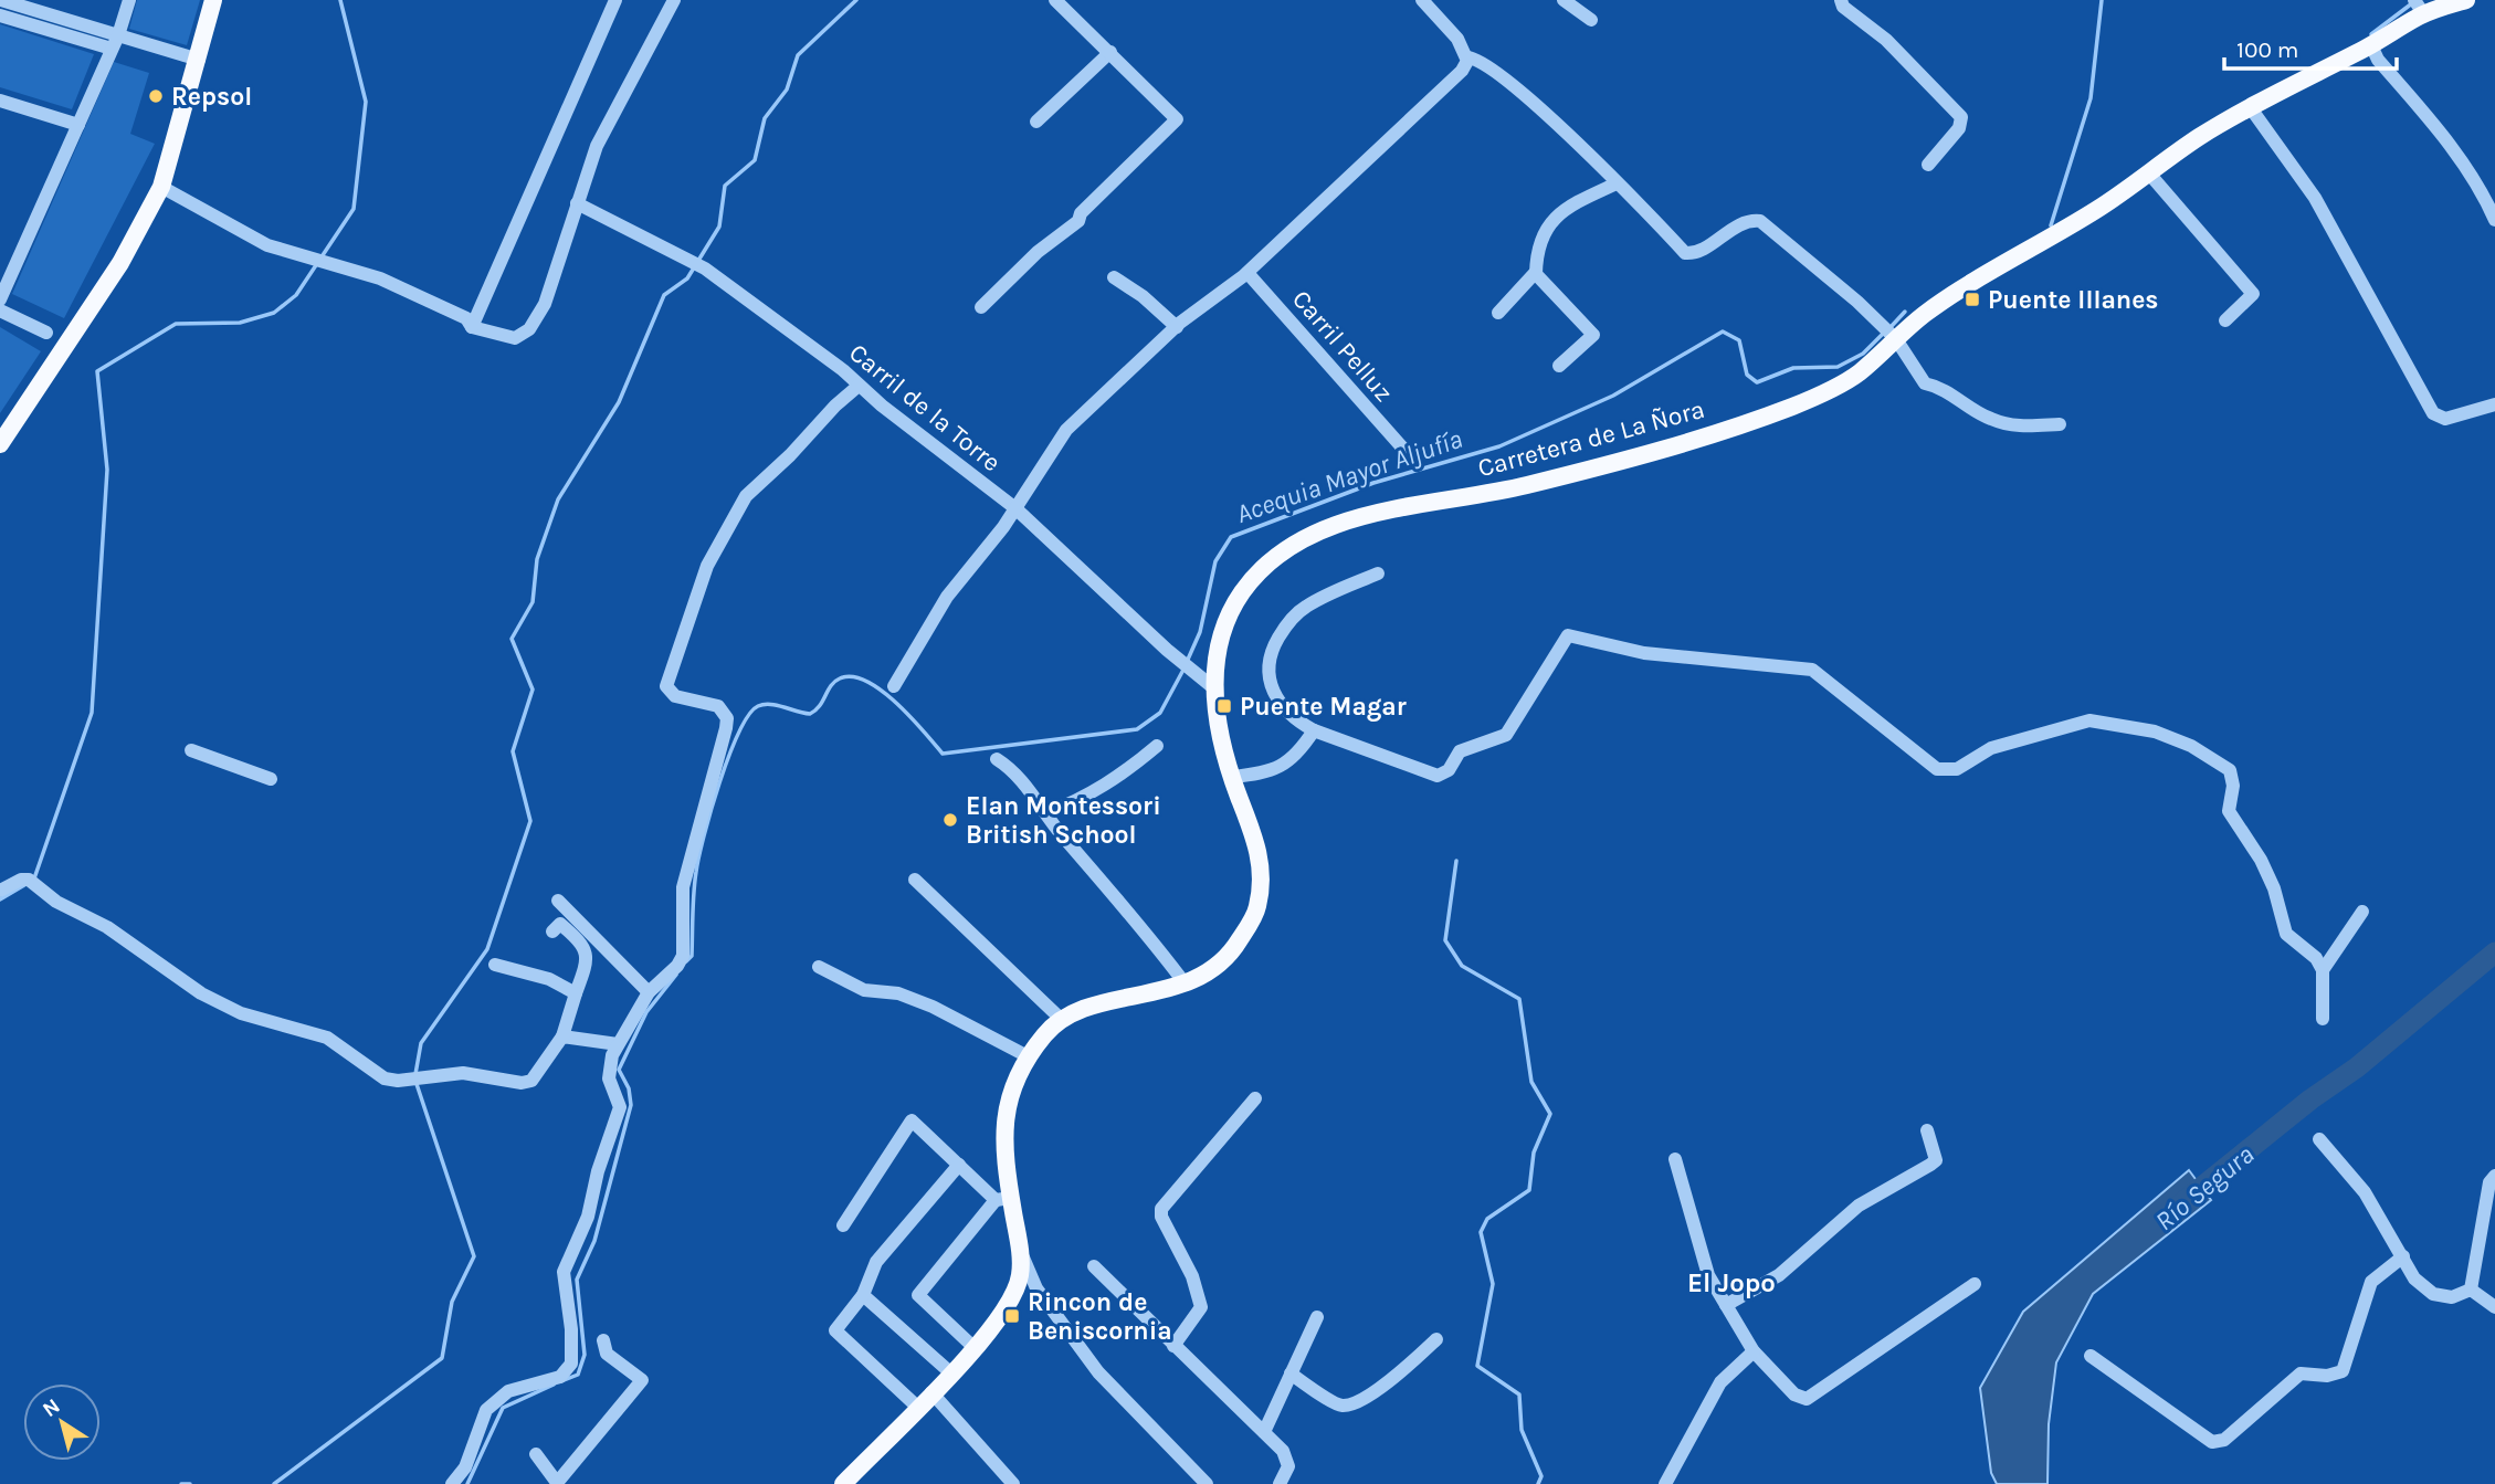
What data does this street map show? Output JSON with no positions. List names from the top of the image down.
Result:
{
  "streets": {
    "main road": ["Carretera de La Ñora"],
    "street": ["Carril Pelluz", "Carril de la Torre"]
  },
  "crossings": [
    ["Carril de la Torre", "Carretera de La Ñora"]
  ],
  "districts": ["El Jopo"],
  "water": ["Acequia Mayor Aljufía", "Río Segura"],
  "places": {
    "other": ["Repsol", "Elan Montessori British School"],
    "transit": ["Puente Illanes", "Puente Magar", "Rincon de Beniscornia"]
  },
  "scale_bar": "100 m",
  "north": "top left"
}
